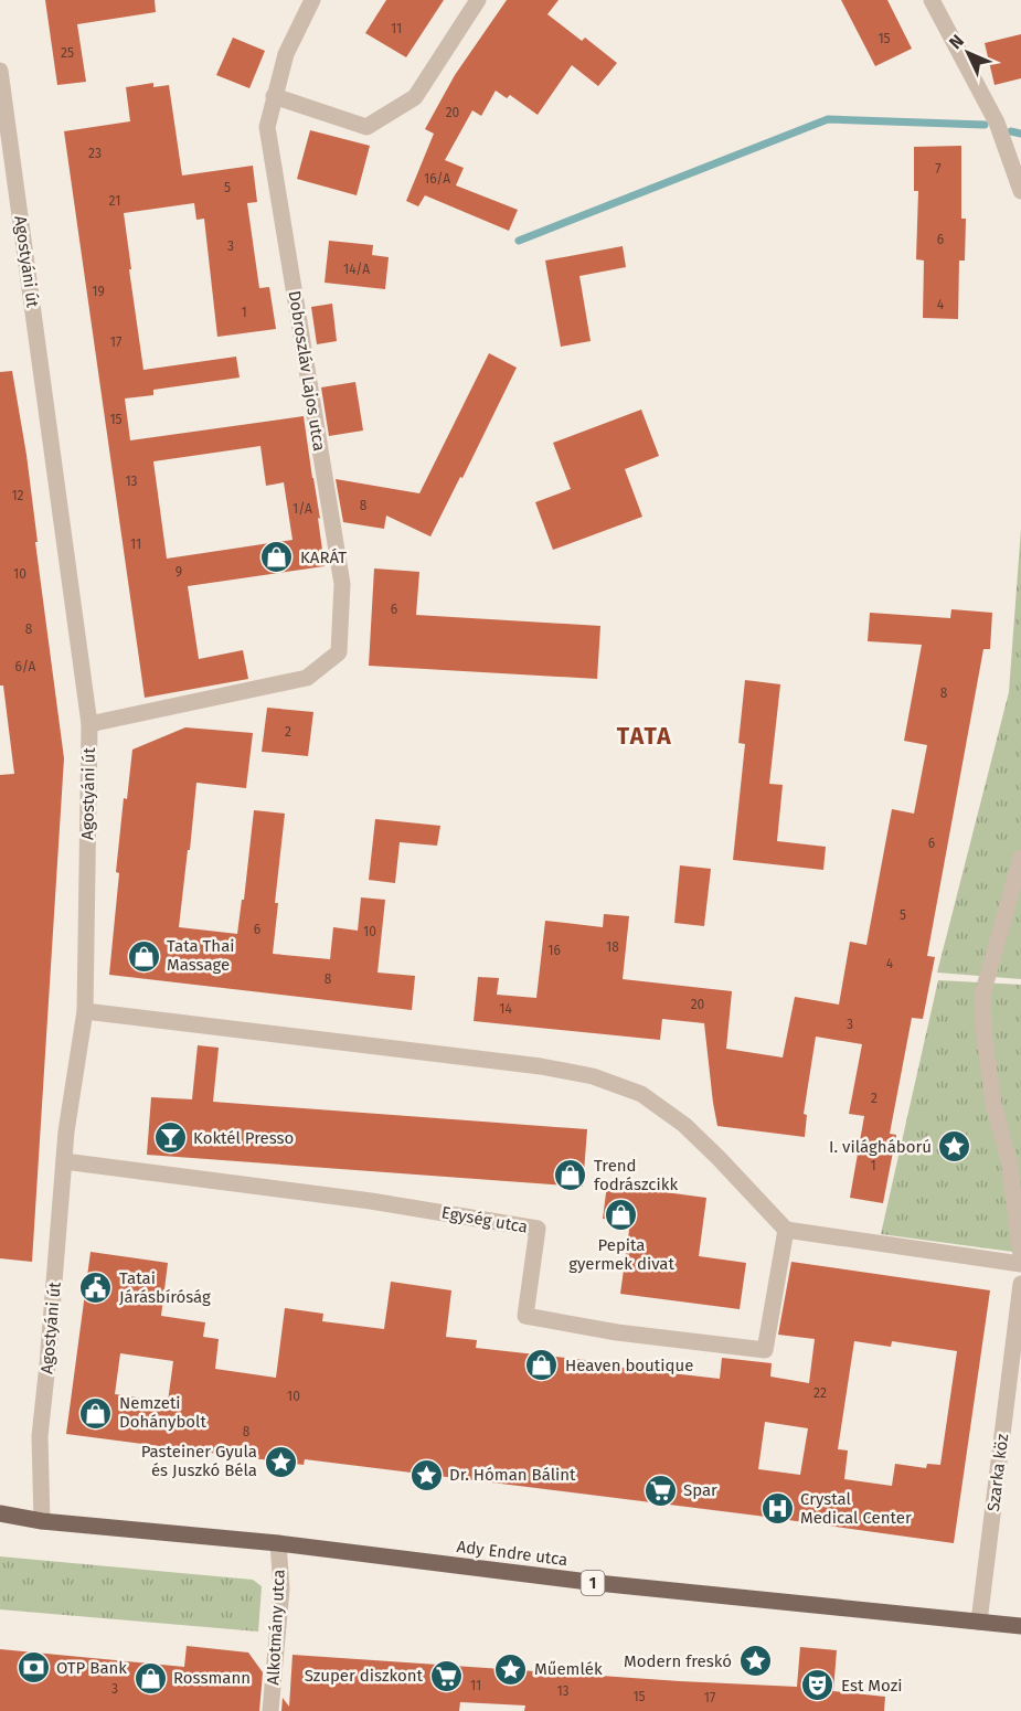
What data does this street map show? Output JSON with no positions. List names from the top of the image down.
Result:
{
  "streets": {
    "main road": ["Ady Endre utca", "1"],
    "street": [
      "Agostyáni út",
      "Dobroszláv Lajos utca",
      "Egység utca",
      "Szarka köz",
      "Alkotmány utca"
    ]
  },
  "crossings": [
    ["Agostyáni út", "Dobroszláv Lajos utca"],
    ["Agostyáni út", "Egység utca"],
    ["Agostyáni út", "Ady Endre utca"],
    ["Szarka köz", "Ady Endre utca"],
    ["Ady Endre utca", "Alkotmány utca"]
  ],
  "districts": ["TATA"],
  "places": {
    "shop": [
      "KARÁT",
      "Tata Thai Massage",
      "Trend fodrászcikk",
      "Pepita gyermek divat",
      "Heaven boutique",
      "Nemzeti Dohánybolt",
      "Rossmann"
    ],
    "bar": ["Koktél Presso"],
    "place": [
      "I. világháború",
      "Pasteiner Gyula és Juszkó Béla",
      "Dr. Hóman Bálint",
      "Modern freskó",
      "Műemlék"
    ],
    "public building": ["Tatai Járásbíróság"],
    "supermarket": ["Spar", "Szuper diszkont"],
    "hospital": ["Crystal Medical Center"],
    "bank": ["OTP Bank"],
    "theatre": ["Est Mozi"]
  },
  "house_numbers": [
    "11",
    "15",
    "25",
    "20",
    "23",
    "7",
    "16/A",
    "5",
    "21",
    "6",
    "3",
    "14/A",
    "19",
    "4",
    "1",
    "17",
    "15",
    "13",
    "12",
    "8",
    "1/A",
    "11",
    "9",
    "10",
    "6",
    "8",
    "6/A",
    "8",
    "2",
    "6",
    "5",
    "6",
    "10",
    "18",
    "16",
    "4",
    "8",
    "20",
    "14",
    "3",
    "2",
    "1",
    "22",
    "10",
    "8",
    "11",
    "3",
    "13",
    "15",
    "17"
  ],
  "north": "top left"
}
